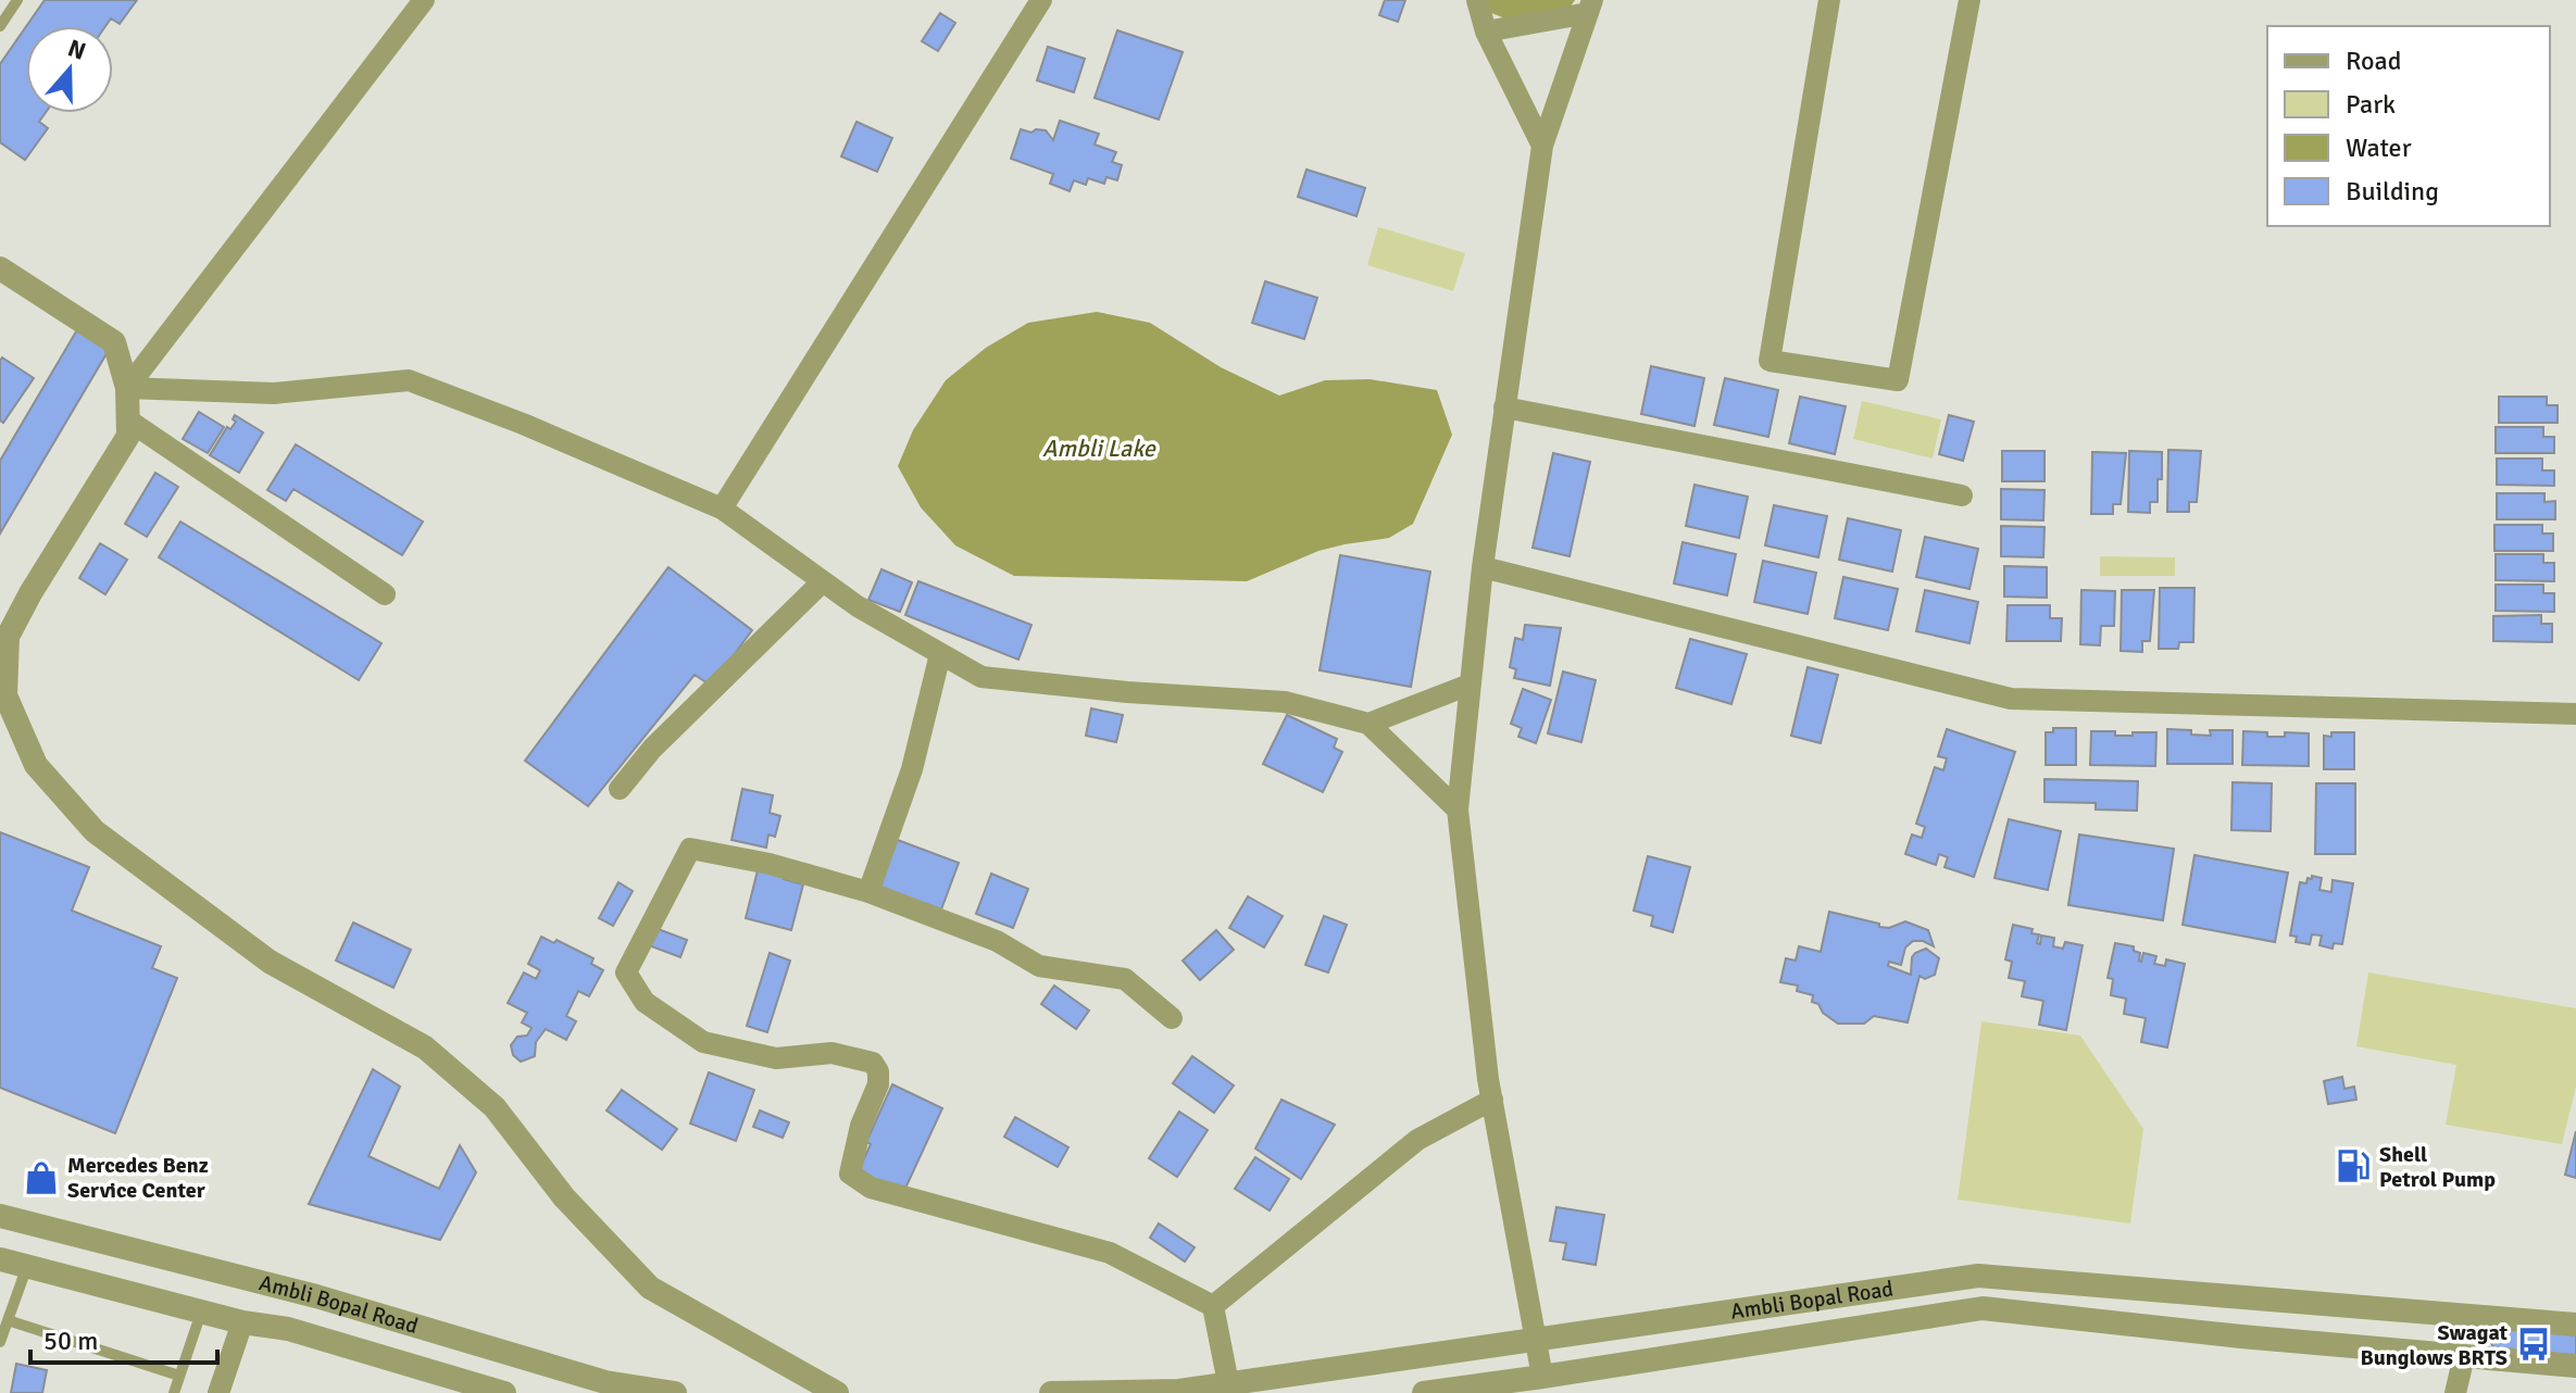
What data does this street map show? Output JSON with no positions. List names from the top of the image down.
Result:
{
  "streets": {
    "street": ["Ambli Bopal Road"]
  },
  "water": ["Ambli Lake"],
  "places": {
    "fuel station": ["Shell Petrol Pump"],
    "shop": ["Mercedes Benz Service Center"],
    "bus stop": ["Swagat Bunglows BRTS"]
  },
  "legend": [
    "Road",
    "Park",
    "Water",
    "Building"
  ],
  "scale_bar": "50 m",
  "north": "top"
}
